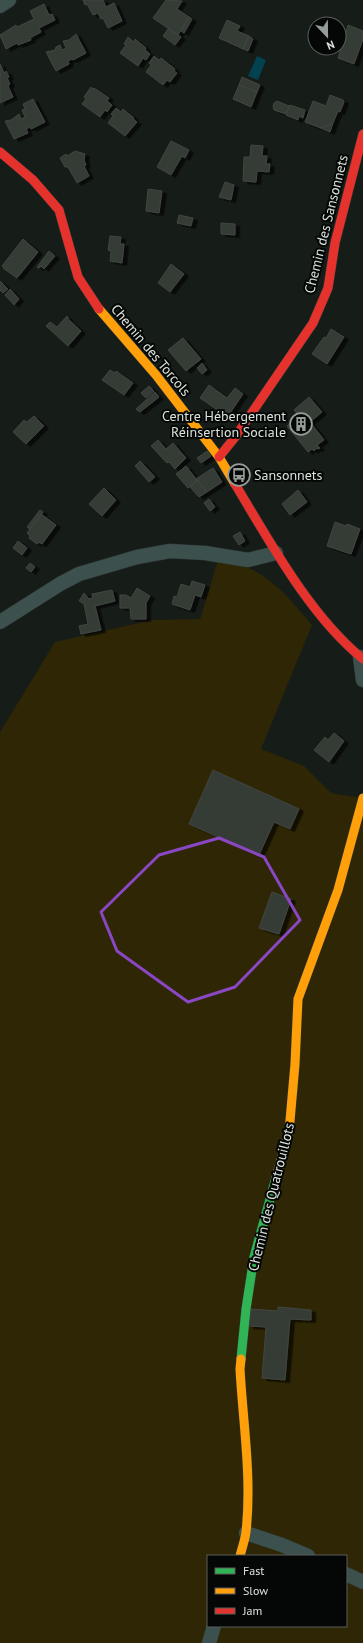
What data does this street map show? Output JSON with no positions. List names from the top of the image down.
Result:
{
  "streets": {
    "street": ["Chemin des Sansonnets", "Chemin des Torcols", "Chemin des Quatrouillots"]
  },
  "crossings": [
    ["Chemin des Sansonnets", "Chemin des Torcols"]
  ],
  "places": {
    "building": ["Centre Hébergement Réinsertion Sociale"],
    "bus stop": ["Sansonnets"]
  },
  "legend": ["Fast", "Slow", "Jam"],
  "north": "bottom"
}
